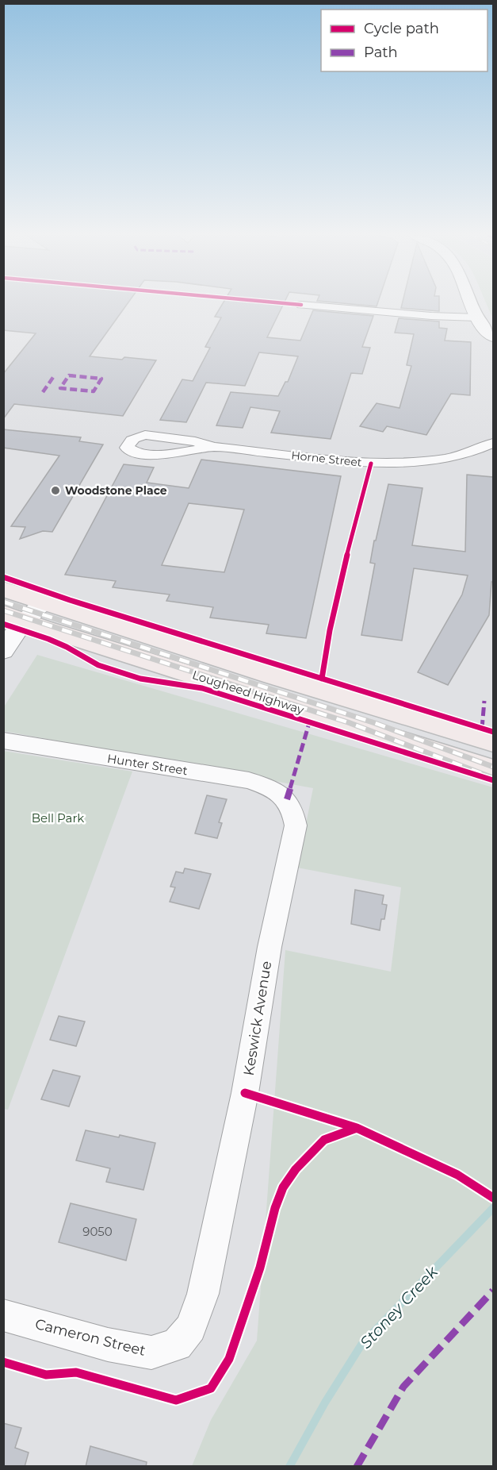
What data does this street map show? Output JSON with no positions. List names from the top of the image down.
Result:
{
  "streets": {
    "main road": ["Lougheed Highway"],
    "street": [
      "Horne Street",
      "Hunter Street",
      "Keswick Avenue",
      "Cameron Street"
    ]
  },
  "crossings": [
    ["Hunter Street", "Keswick Avenue"],
    ["Keswick Avenue", "Cameron Street"]
  ],
  "water": ["Stoney Creek"],
  "parks": ["Bell Park"],
  "places": ["Woodstone Place"],
  "house_numbers": ["9050"],
  "legend": ["Cycle path", "Path"]
}
